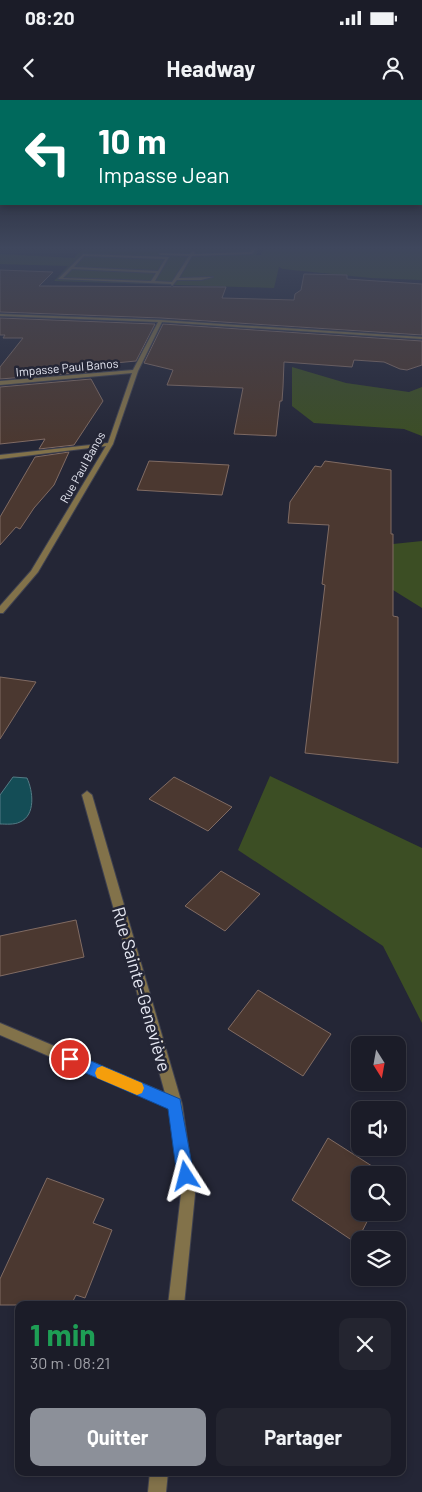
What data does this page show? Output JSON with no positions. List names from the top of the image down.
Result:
{
  "streets": {
    "street": ["Impasse Paul Banos", "Rue Paul Banos", "Rue Sainte-Geneviève"]
  },
  "crossings": [
    ["Impasse Paul Banos", "Rue Paul Banos"]
  ],
  "north": "bottom",
  "page": {
    "status": "08:20",
    "header": "Headway",
    "turn": ["10 m", "Impasse Jean"],
    "heading": ["1 min", "30 m · 08:21"],
    "buttons": ["Quitter", "Partager"]
  }
}
